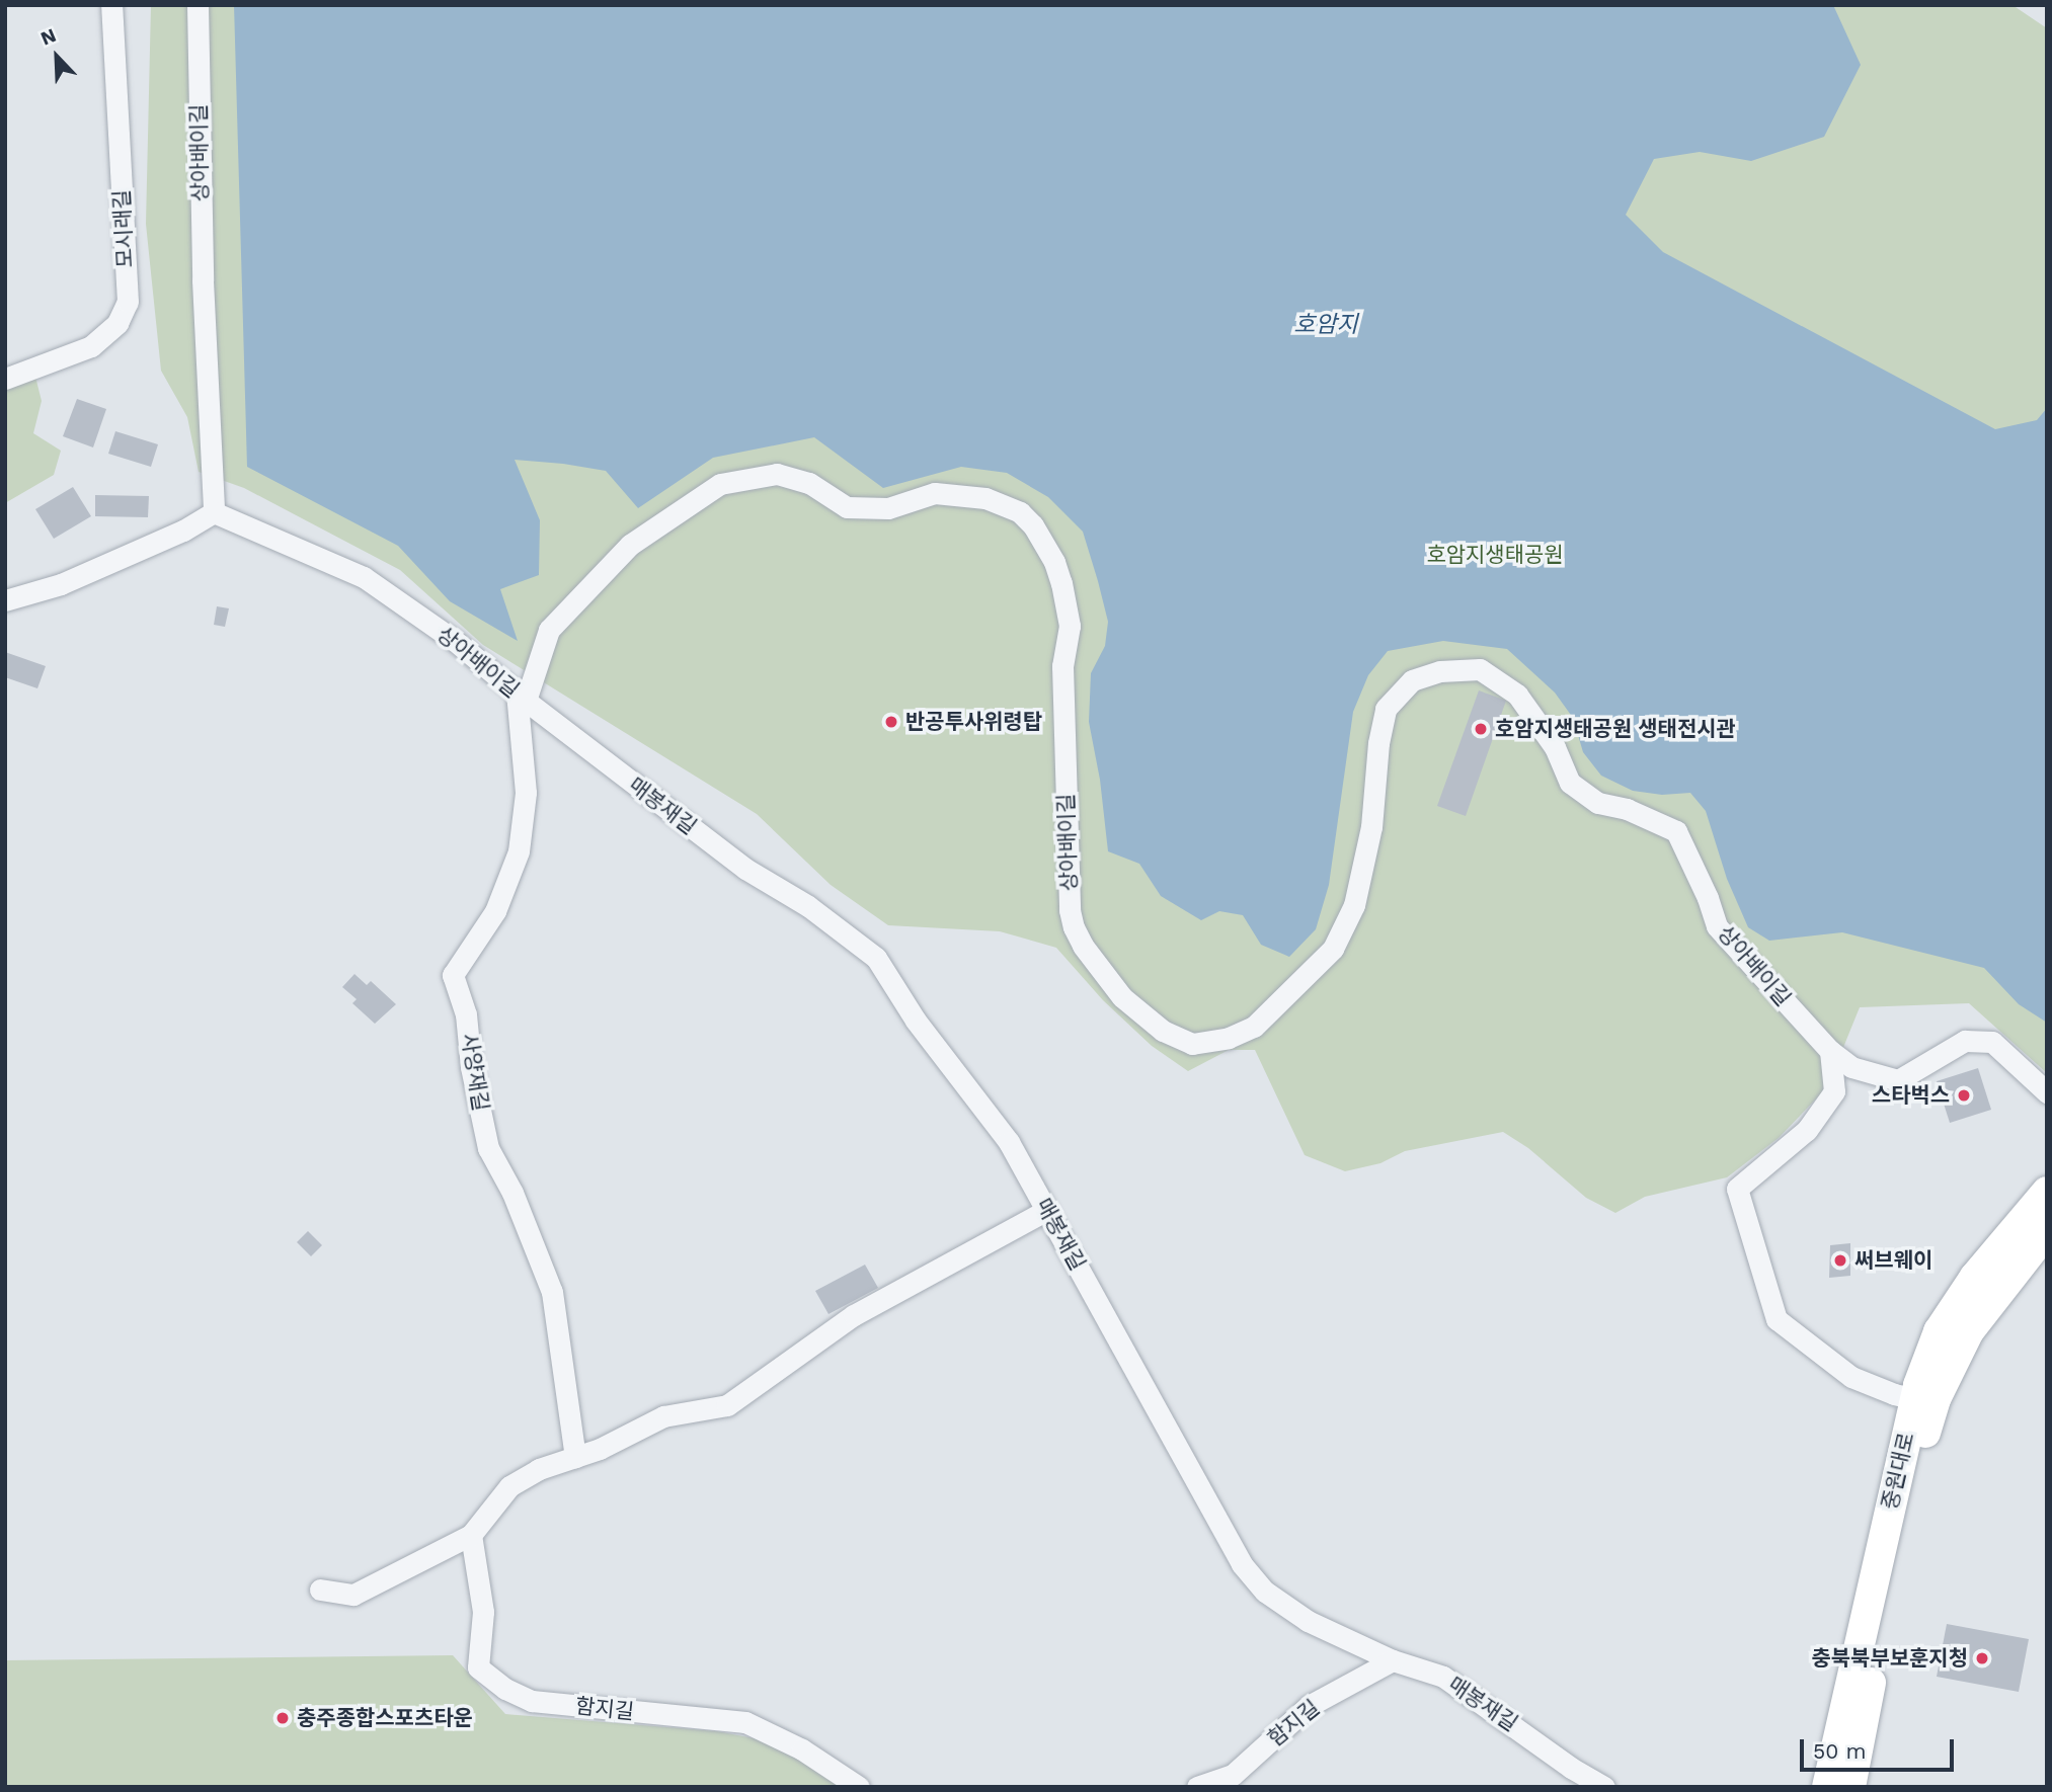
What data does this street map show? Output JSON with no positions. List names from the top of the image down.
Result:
{
  "streets": {
    "main road": ["중원대로"],
    "street": [
      "상아배이길",
      "모시래길",
      "매봉재길",
      "사양재길",
      "함지길"
    ]
  },
  "crossings": [
    ["상아배이길", "매봉재길"],
    ["상아배이길", "사양재길"],
    ["매봉재길", "사양재길"],
    ["매봉재길", "함지길"]
  ],
  "water": ["호암지"],
  "parks": ["호암지생태공원"],
  "places": [
    "반공투사위령탑",
    "호암지생태공원 생태전시관",
    "스타벅스",
    "써브웨이",
    "충북북부보훈지청",
    "충주종합스포츠타운"
  ],
  "scale_bar": "50 m",
  "north": "top left"
}
